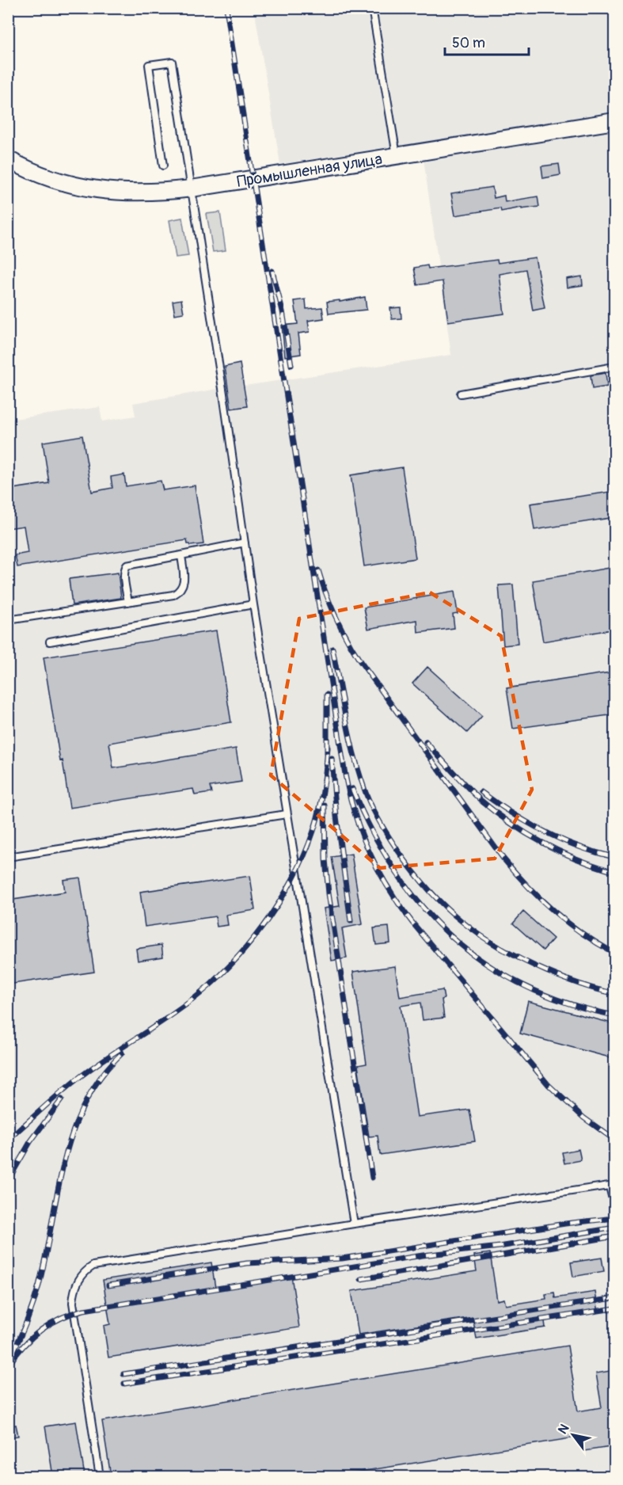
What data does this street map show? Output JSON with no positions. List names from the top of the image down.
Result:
{
  "streets": {
    "street": ["Промышленная улица"]
  },
  "scale_bar": "50 m",
  "north": "top left"
}
